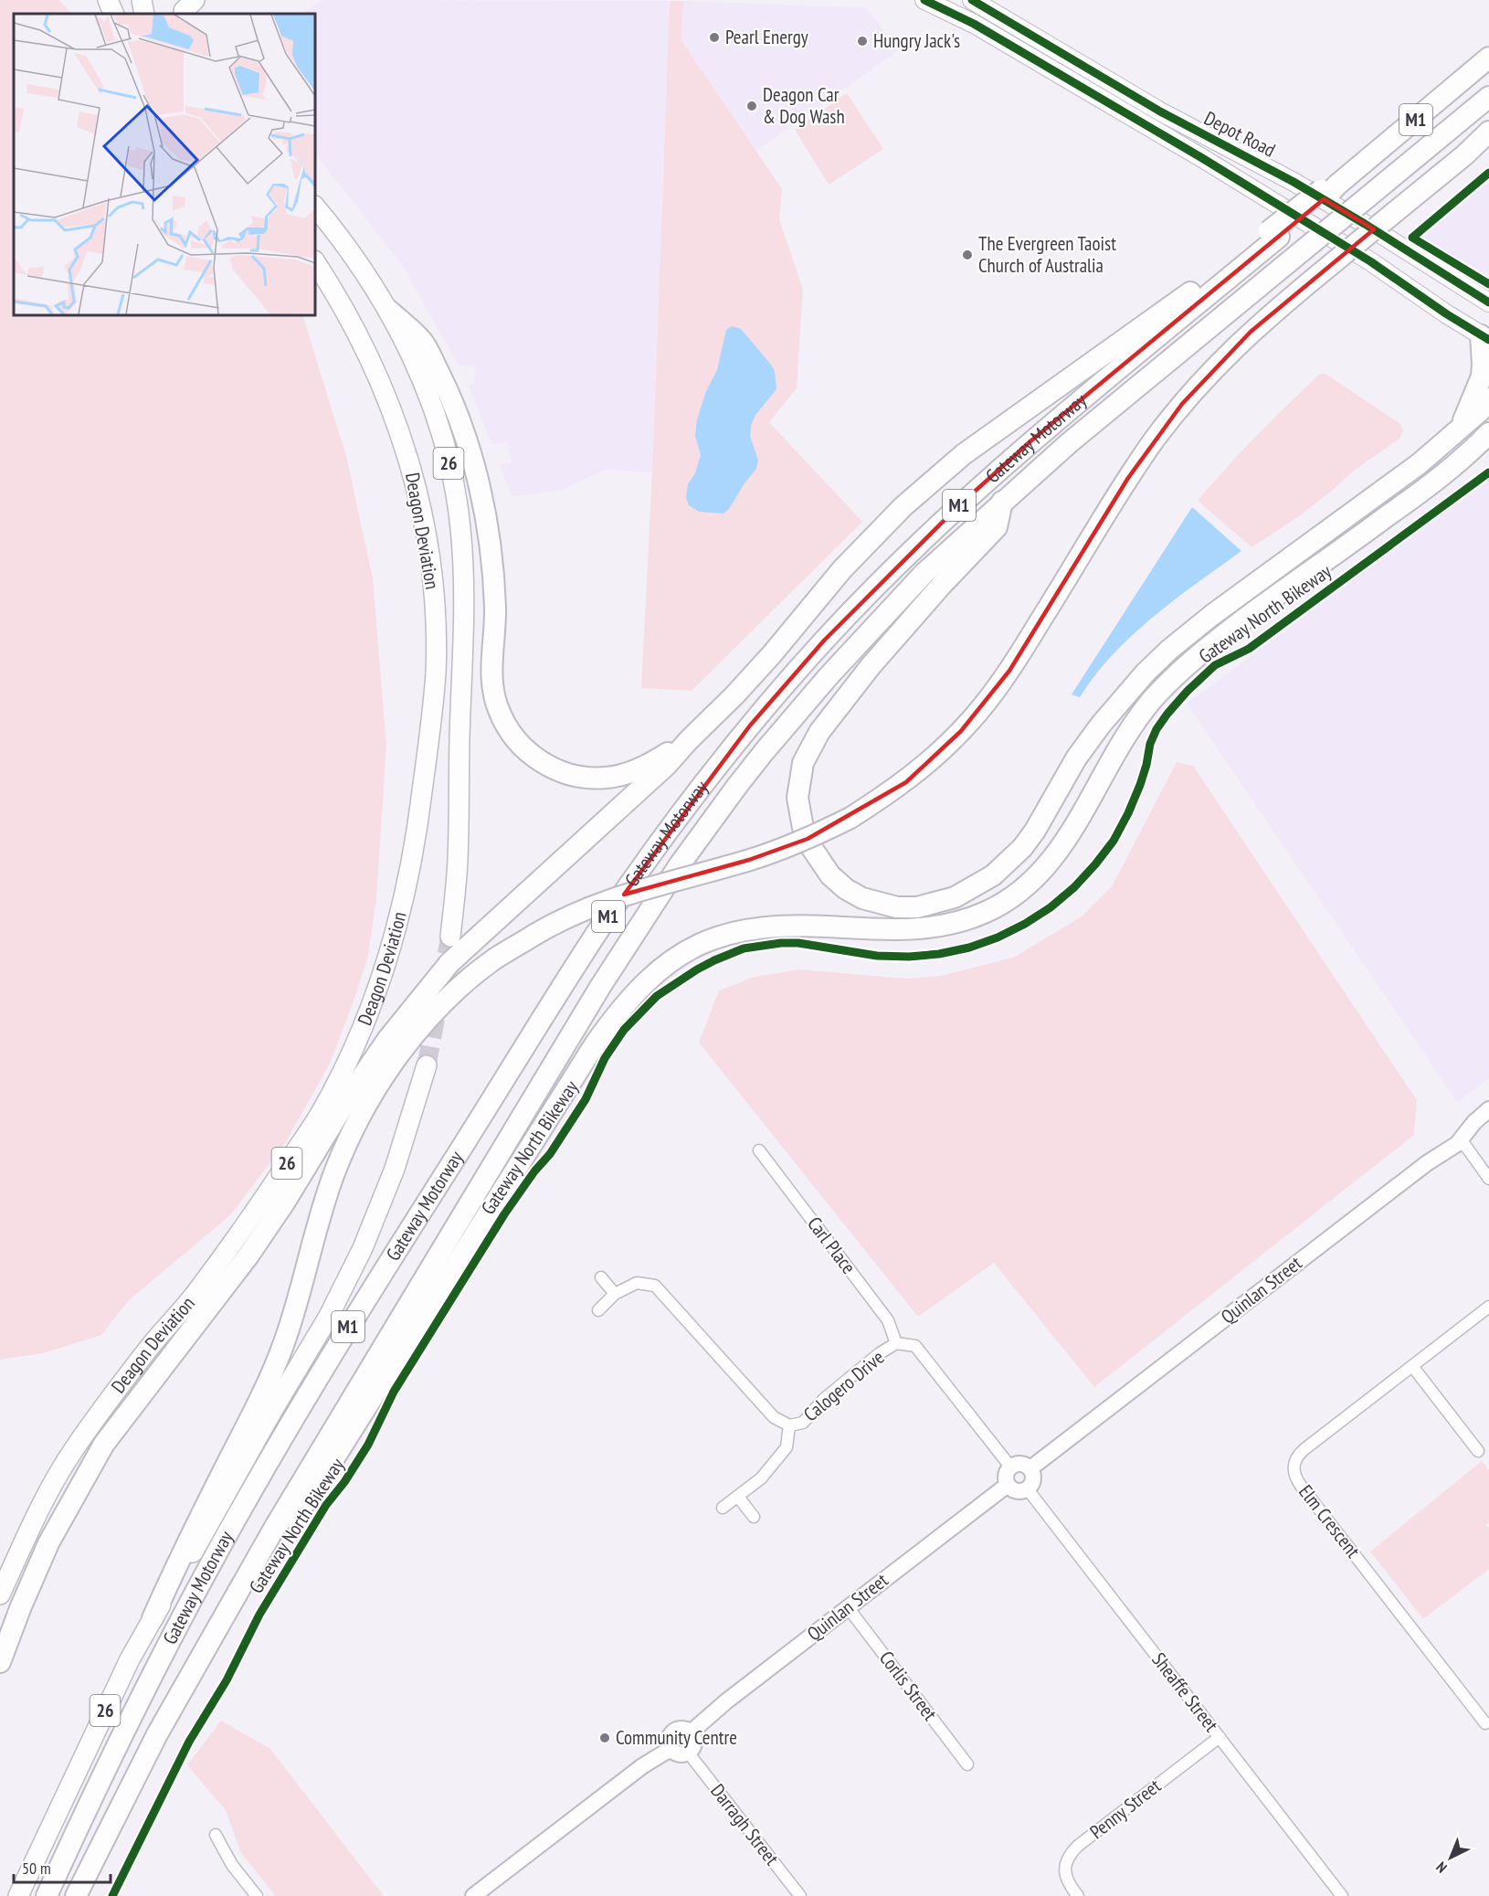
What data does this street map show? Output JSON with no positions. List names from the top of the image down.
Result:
{
  "streets": {
    "highway": [
      "M1",
      "Gateway Motorway",
      "26",
      "Deagon Deviation"
    ],
    "main road": ["Depot Road"],
    "street": [
      "Carl Place",
      "Quinlan Street",
      "Calogero Drive",
      "Elm Crescent",
      "Corlis Street",
      "Sheaffe Street",
      "Penny Street",
      "Darragh Street"
    ],
    "cycle path": ["Gateway North Bikeway"]
  },
  "crossings": [
    ["Carl Place", "Calogero Drive"],
    ["Quinlan Street", "Calogero Drive"],
    ["Quinlan Street", "Corlis Street"],
    ["Quinlan Street", "Sheaffe Street"],
    ["Quinlan Street", "Darragh Street"],
    ["Calogero Drive", "Sheaffe Street"],
    ["Sheaffe Street", "Penny Street"]
  ],
  "places": [
    "Pearl Energy",
    "Hungry Jack's",
    "Deagon Car & Dog Wash",
    "The Evergreen Taoist Church of Australia",
    "Community Centre"
  ],
  "scale_bar": "50 m",
  "north": "bottom left"
}
